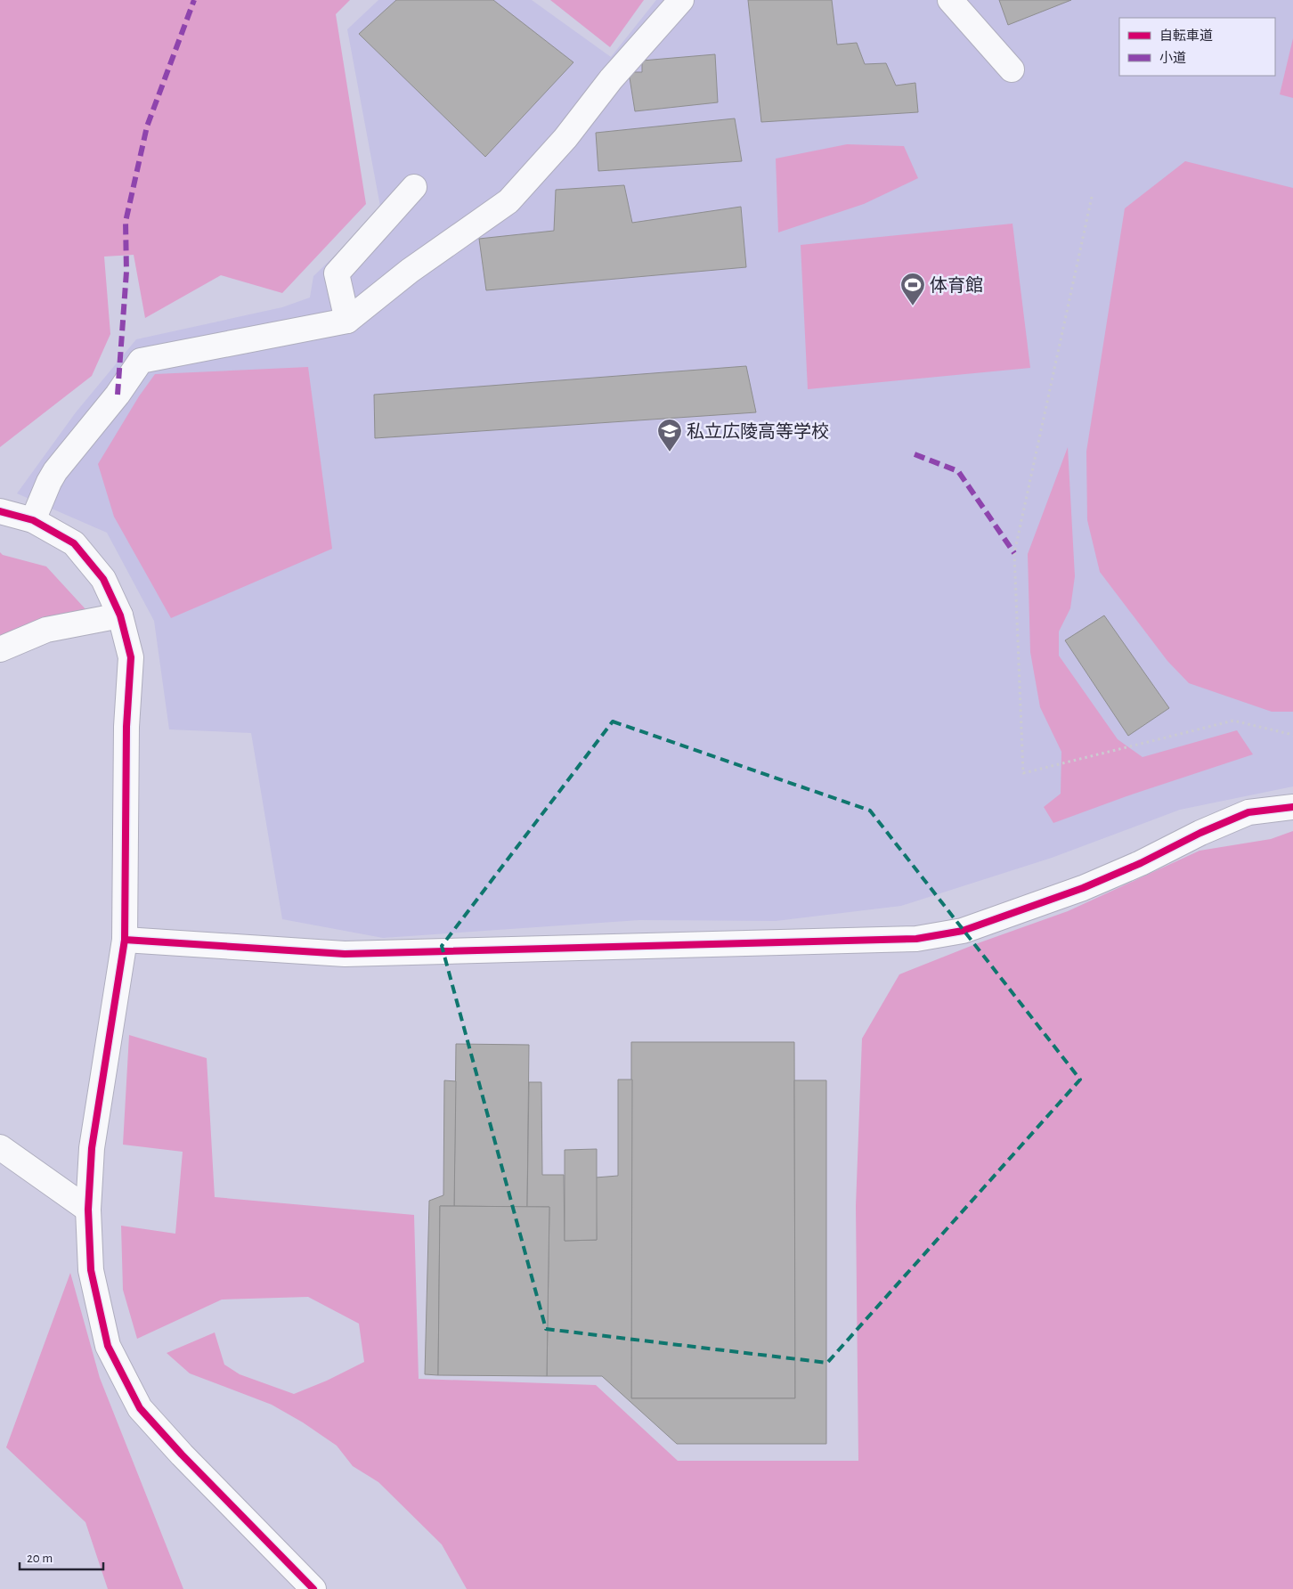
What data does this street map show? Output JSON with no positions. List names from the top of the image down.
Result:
{
  "places": {
    "sports": ["体育館"],
    "school or university": ["私立広陵高等学校"]
  },
  "legend": ["自転車道", "小道"],
  "scale_bar": "20 m"
}
